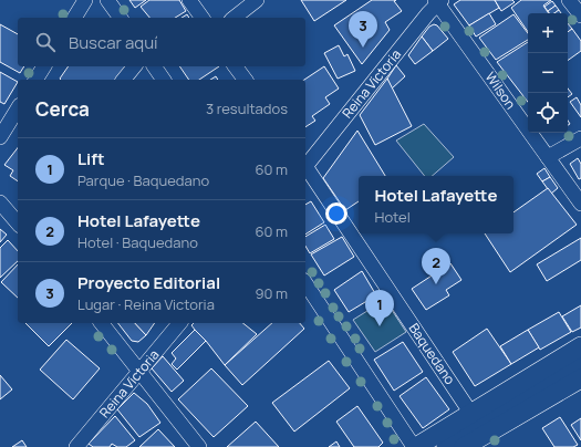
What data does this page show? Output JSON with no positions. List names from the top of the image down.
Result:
{
  "streets": {
    "street": ["Reina Victoria", "Wilson", "Baquedano"]
  },
  "crossings": [
    ["Reina Victoria", "Wilson"]
  ],
  "page": {
    "pins": ["3", "2", "1"],
    "map_buttons": ["+", "−"],
    "search": "Buscar aquí",
    "heading": ["Cerca", "3 resultados"],
    "list": [
      {
        "mark": "1",
        "name": "Lift",
        "note": "Parque · Baquedano",
        "value": "60 m"
      },
      {
        "mark": "2",
        "name": "Hotel Lafayette",
        "note": "Hotel · Baquedano",
        "value": "60 m"
      },
      {
        "mark": "3",
        "name": "Proyecto Editorial",
        "note": "Lugar · Reina Victoria",
        "value": "90 m"
      }
    ],
    "popup": ["Hotel Lafayette", "Hotel"]
  }
}
